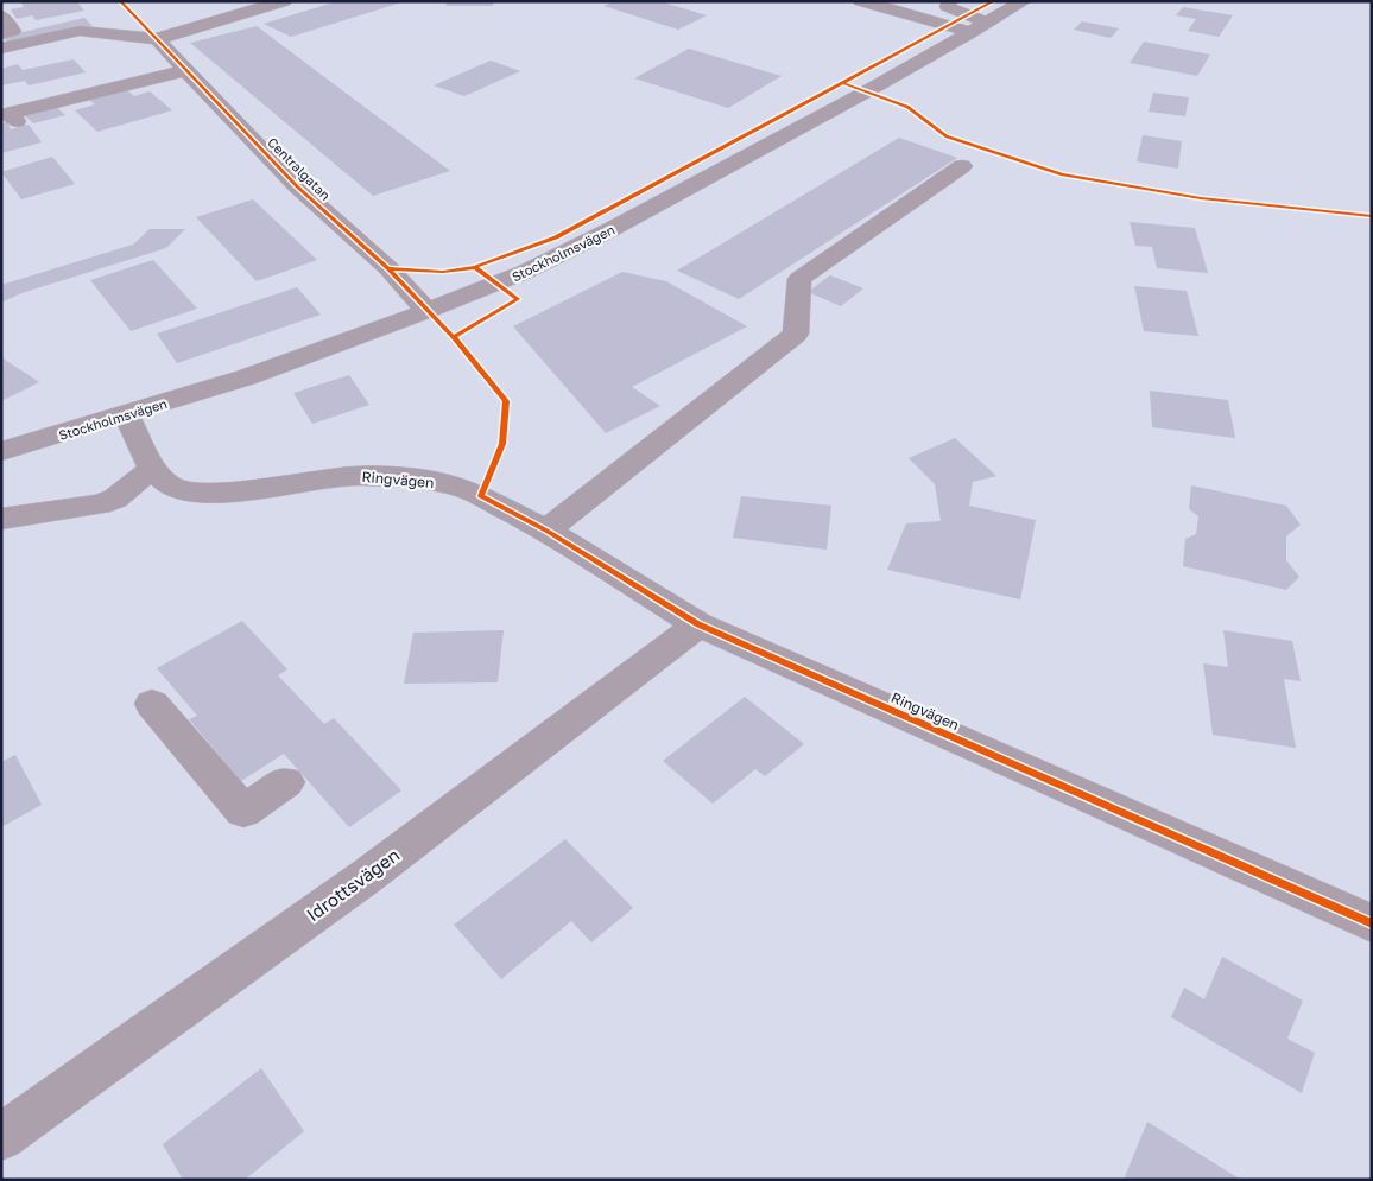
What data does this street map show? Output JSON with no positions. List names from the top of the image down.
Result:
{
  "streets": {
    "street": [
      "Centralgatan",
      "Stockholmsvägen",
      "Ringvägen",
      "Idrottsvägen"
    ]
  },
  "crossings": [
    ["Centralgatan", "Stockholmsvägen"],
    ["Stockholmsvägen", "Ringvägen"],
    ["Ringvägen", "Idrottsvägen"]
  ]
}
